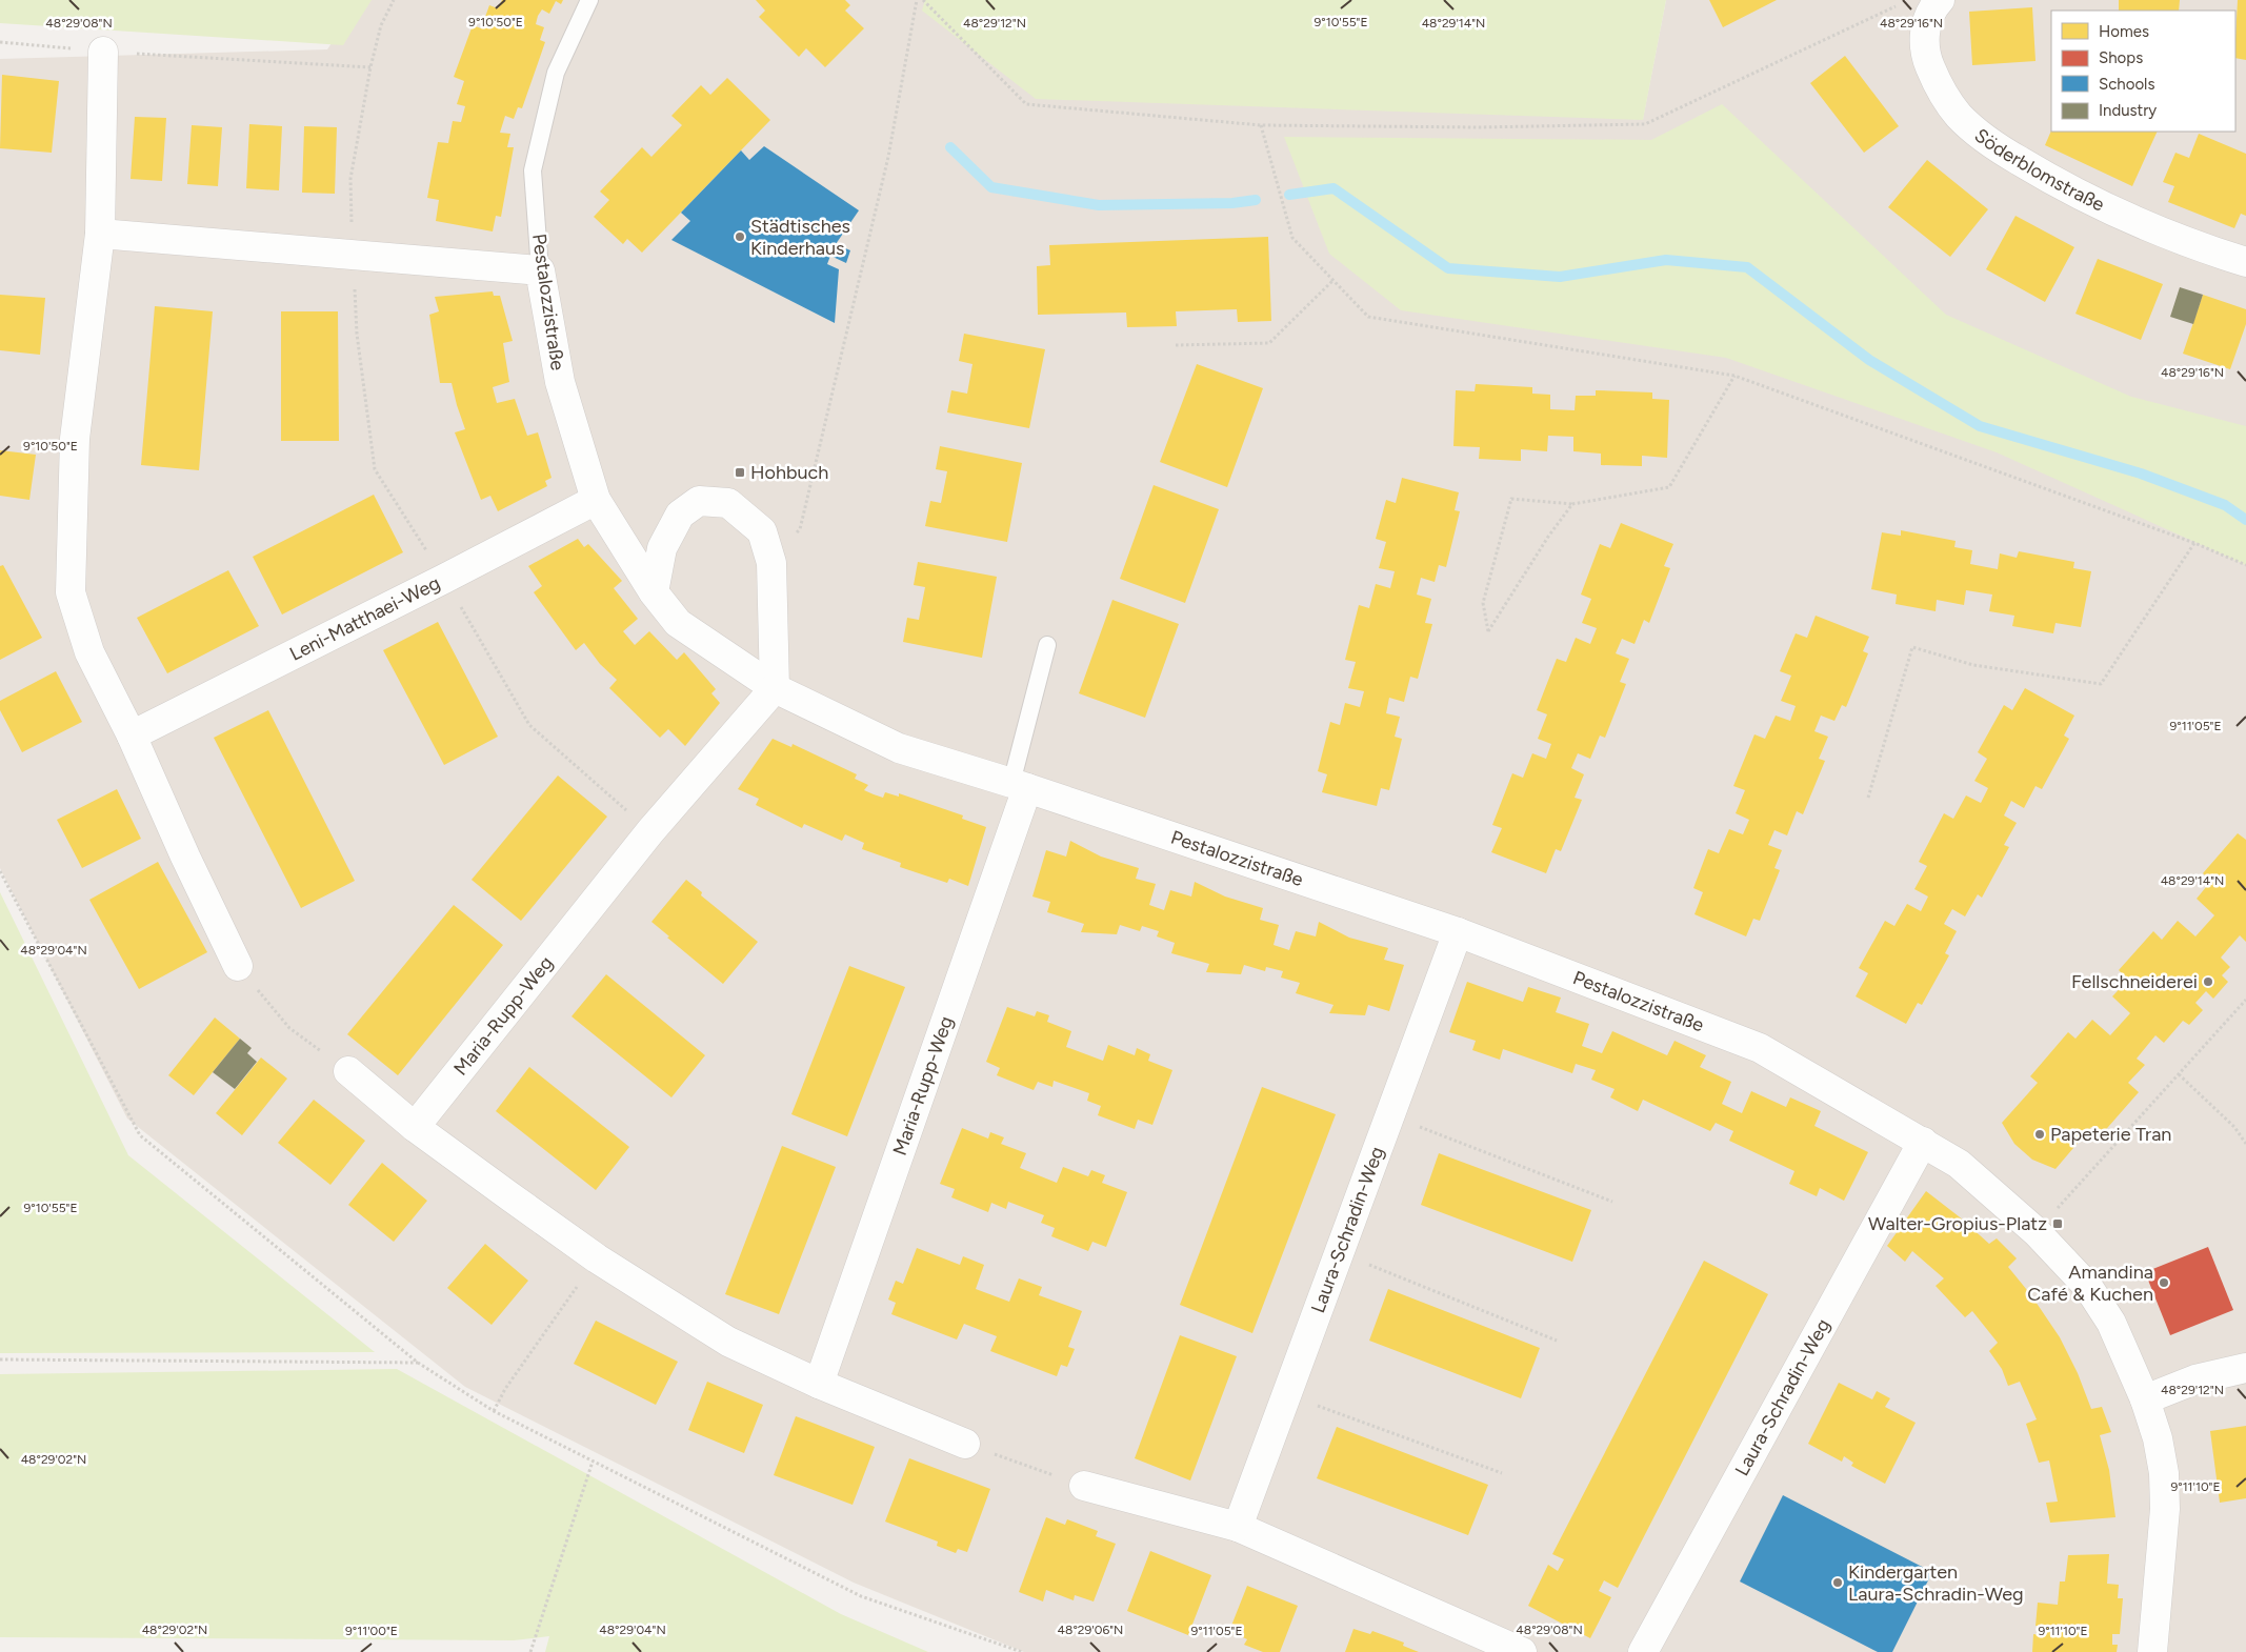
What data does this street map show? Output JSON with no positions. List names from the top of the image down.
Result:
{
  "streets": {
    "street": [
      "Söderblomstraße",
      "Pestalozzistraße",
      "Leni-Matthaei-Weg",
      "Maria-Rupp-Weg",
      "Laura-Schradin-Weg"
    ]
  },
  "crossings": [
    ["Pestalozzistraße", "Leni-Matthaei-Weg"],
    ["Pestalozzistraße", "Maria-Rupp-Weg"],
    ["Pestalozzistraße", "Laura-Schradin-Weg"]
  ],
  "places": {
    "other": [
      "Städtisches Kinderhaus",
      "Fellschneiderei",
      "Papeterie Tran",
      "Amandina Café & Kuchen",
      "Kindergarten Laura-Schradin-Weg"
    ],
    "transit": ["Hohbuch", "Walter-Gropius-Platz"]
  },
  "legend": [
    "Homes",
    "Shops",
    "Schools",
    "Industry"
  ],
  "coordinates": [
    "9°10'55\"E",
    "9°10'50\"E",
    "48°29'08\"N",
    "48°29'12\"N",
    "48°29'14\"N",
    "48°29'16\"N",
    "9°11'05\"E",
    "48°29'04\"N",
    "48°29'02\"N",
    "9°11'10\"E",
    "48°29'06\"N",
    "9°11'00\"E"
  ]
}
